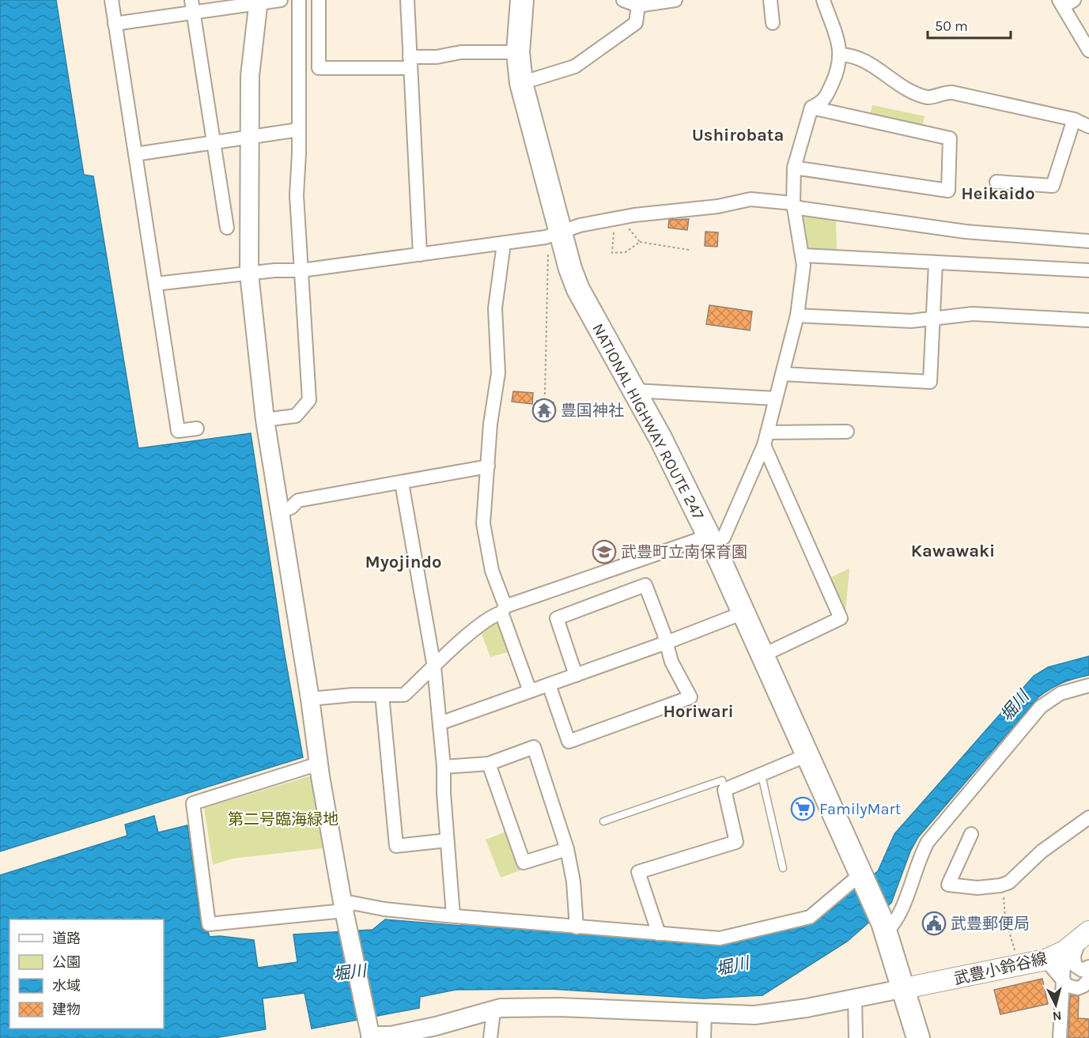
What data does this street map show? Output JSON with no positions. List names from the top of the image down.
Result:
{
  "streets": {
    "highway": ["NATIONAL HIGHWAY ROUTE 247"],
    "main road": ["武豊小鈴谷線"]
  },
  "crossings": [
    ["NATIONAL HIGHWAY ROUTE 247", "武豊小鈴谷線"]
  ],
  "districts": [
    "Ushirobata",
    "Heikaido",
    "Kawawaki",
    "Myojindo",
    "Horiwari"
  ],
  "water": ["堀川"],
  "parks": ["第二号臨海緑地"],
  "places": {
    "temple": ["豊国神社"],
    "school or university": ["武豊町立南保育園"],
    "supermarket": ["FamilyMart"],
    "public building": ["武豊郵便局"]
  },
  "legend": [
    "道路",
    "公園",
    "水域",
    "建物"
  ],
  "scale_bar": "50 m",
  "north": "bottom"
}
